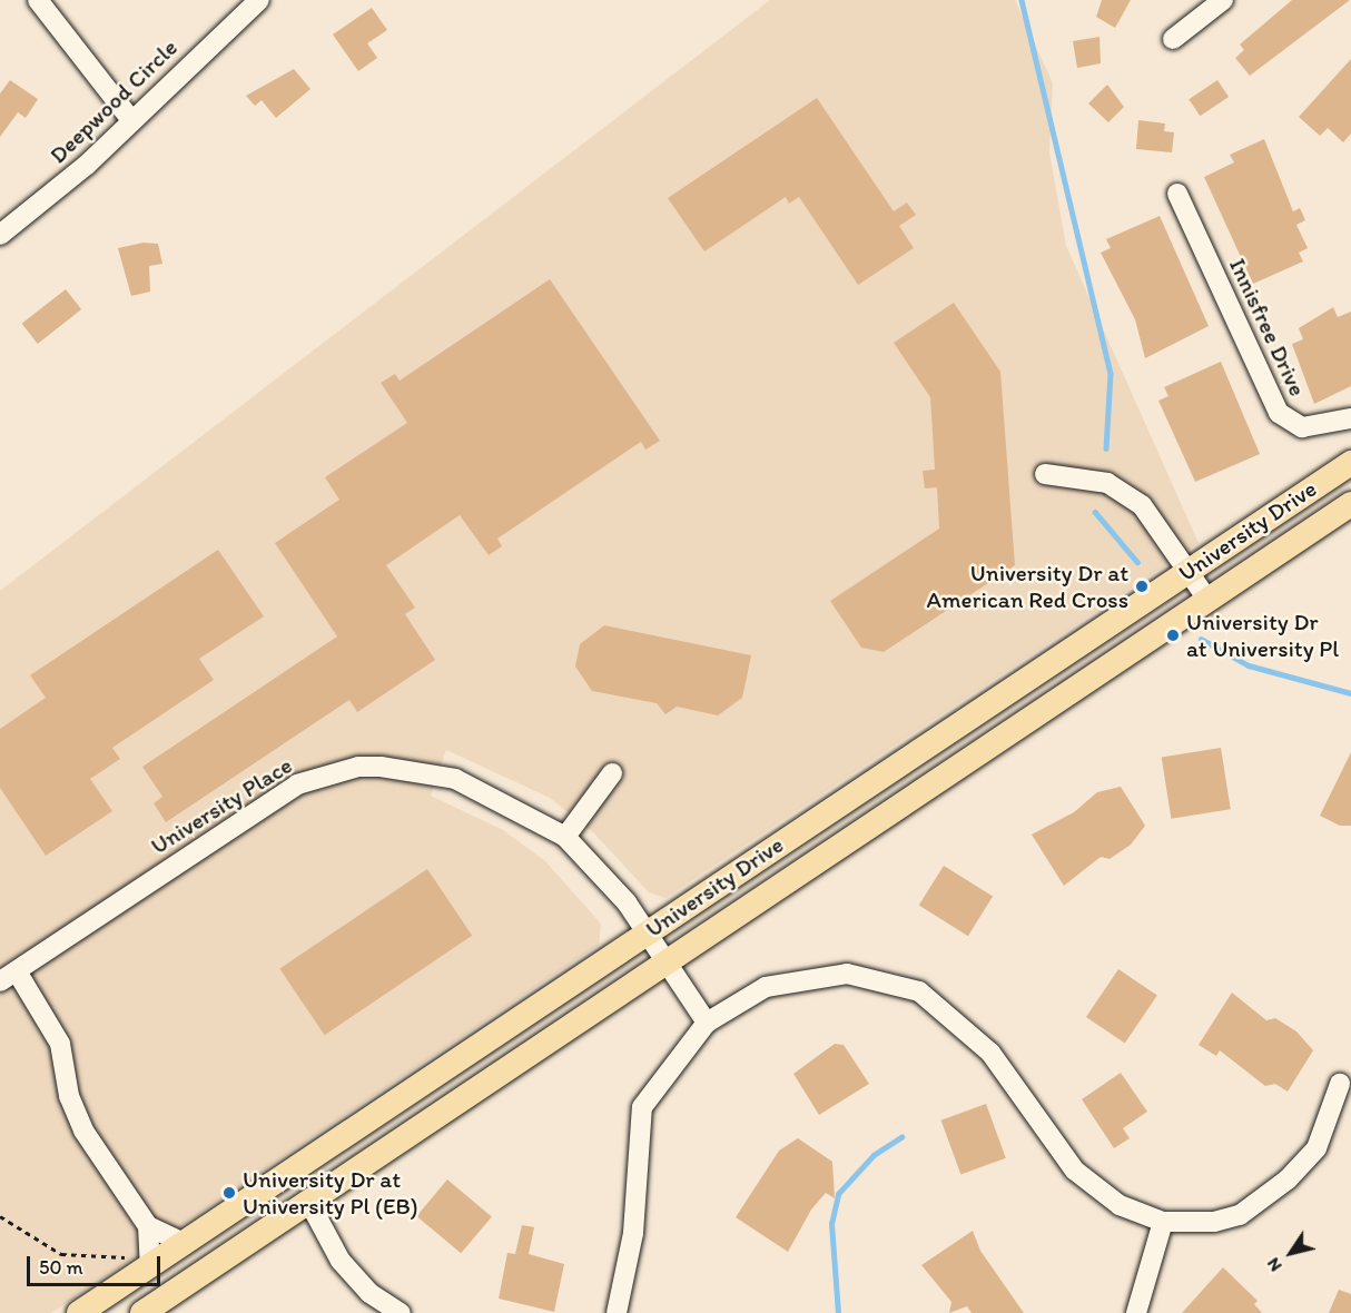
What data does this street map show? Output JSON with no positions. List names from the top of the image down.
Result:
{
  "streets": {
    "main road": ["University Drive"],
    "street": ["Deepwood Circle", "Innisfree Drive", "University Place"]
  },
  "crossings": [
    ["University Drive", "University Place"]
  ],
  "places": ["University Dr at American Red Cross", "University Dr at University Pl", "University Dr at University Pl (EB)"],
  "scale_bar": "50 m",
  "north": "bottom left"
}
